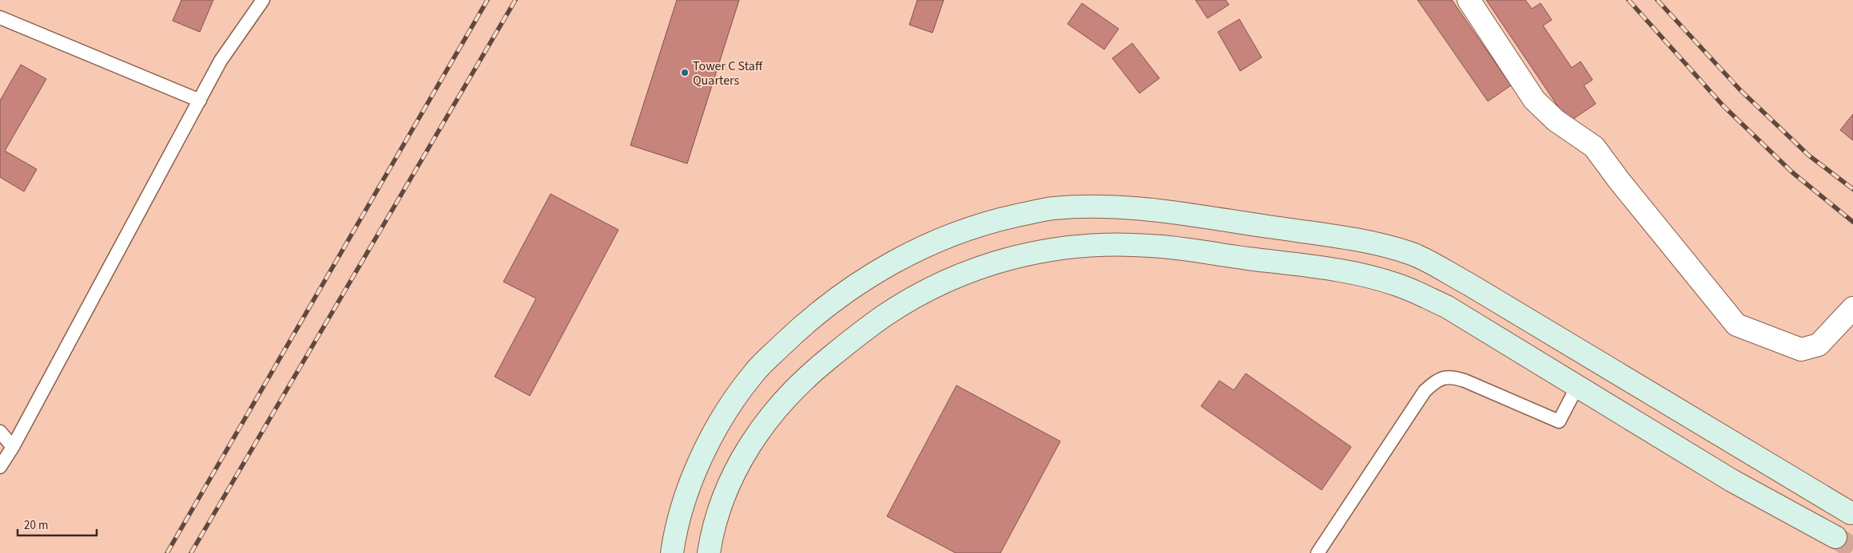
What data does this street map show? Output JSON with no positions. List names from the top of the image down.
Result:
{
  "places": ["Tower C Staff Quarters"],
  "scale_bar": "20 m"
}
